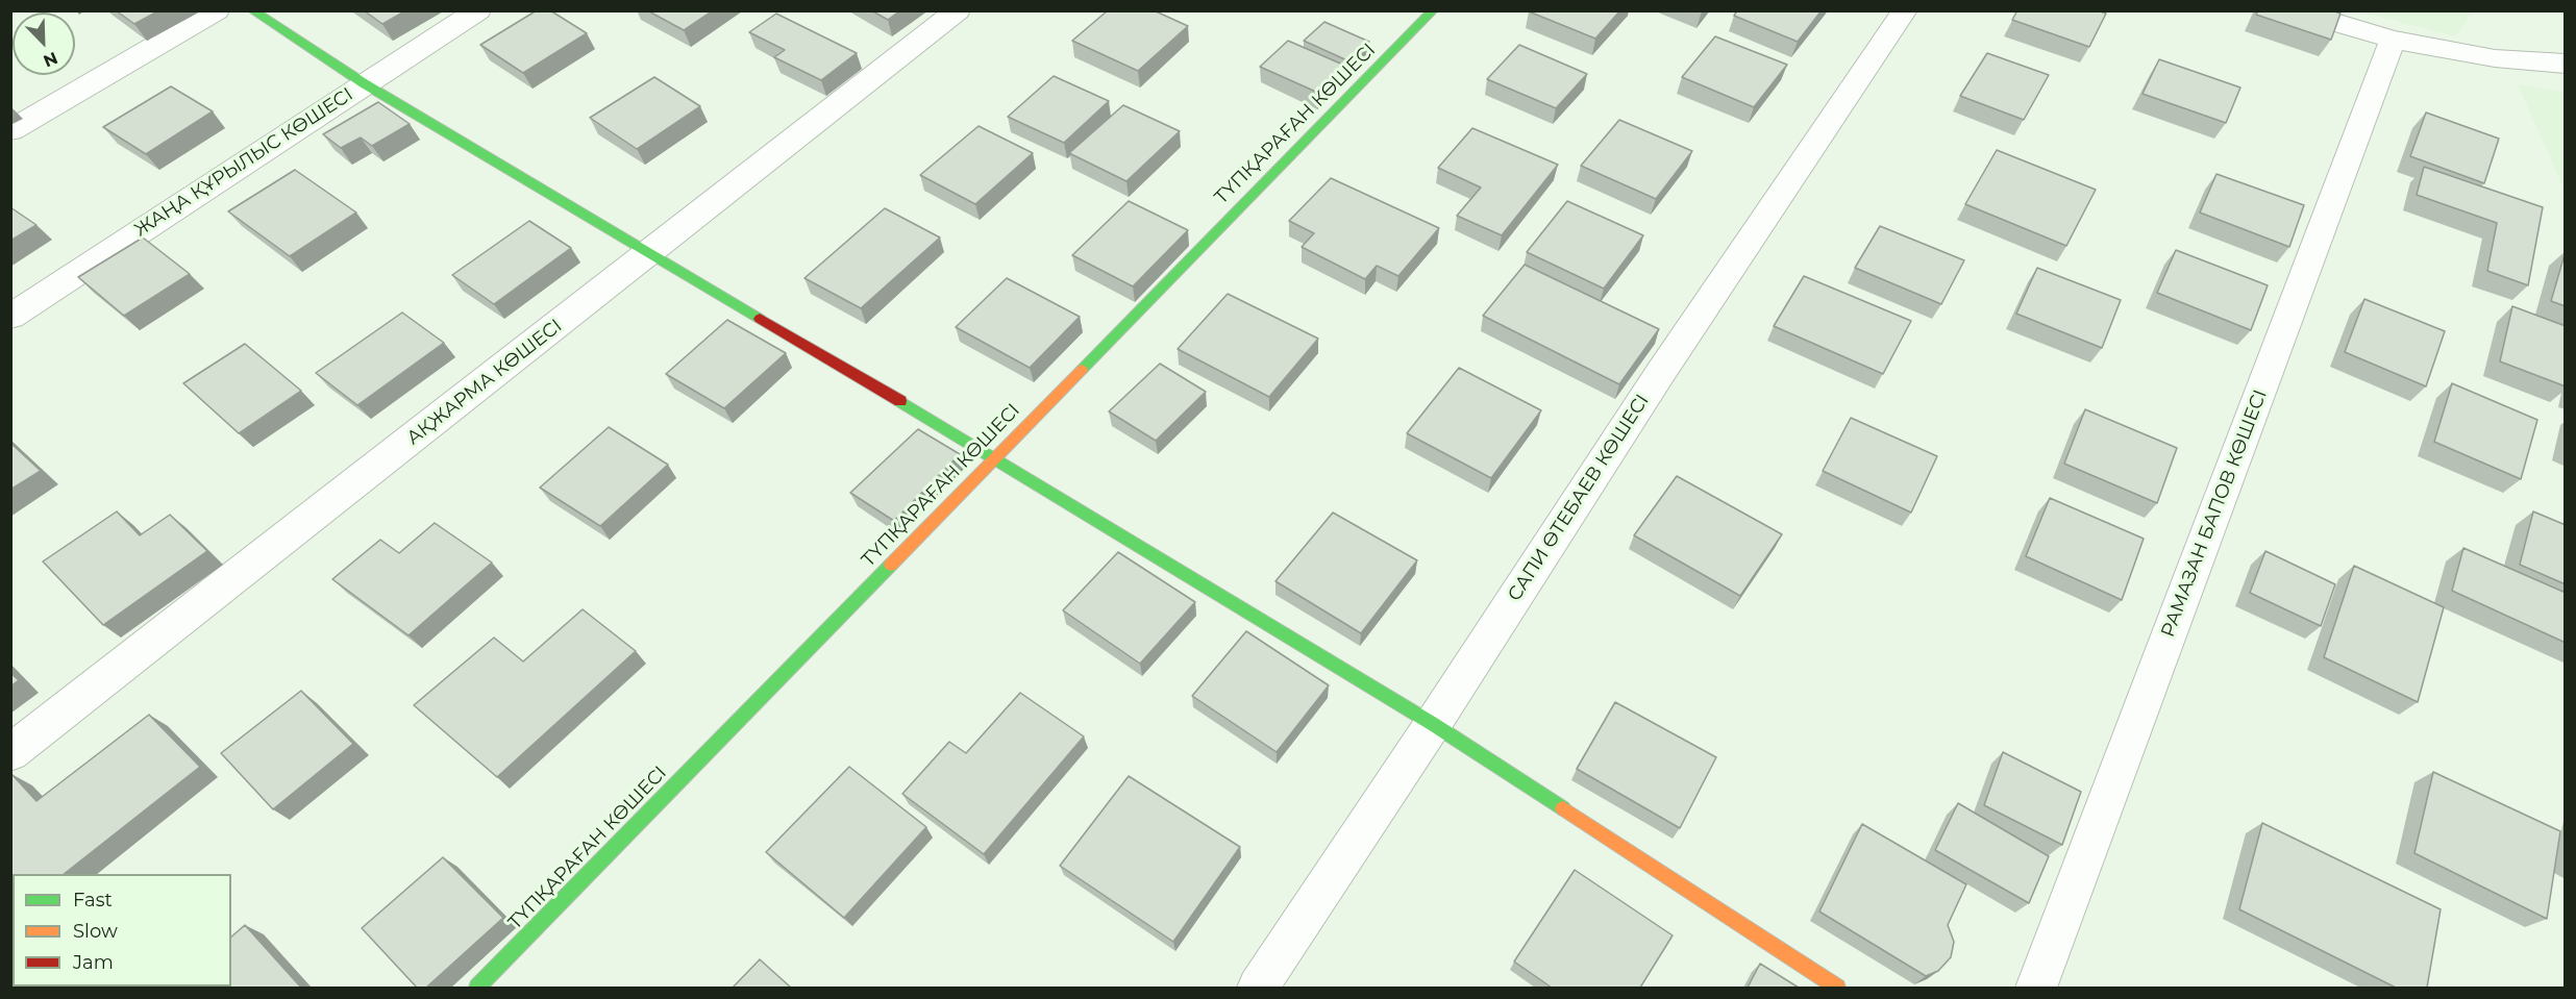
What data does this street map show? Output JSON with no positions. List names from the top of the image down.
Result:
{
  "streets": {
    "street": [
      "ТҮПҚАРАҒАН КӨШЕСІ",
      "ЖАҢА ҚҰРЫЛЫС КӨШЕСІ",
      "АҚЖАРМА КӨШЕСІ",
      "САПИ ӨТЕБАЕВ КӨШЕСІ",
      "РАМАЗАН БАПОВ КӨШЕСІ"
    ]
  },
  "legend": ["Fast", "Slow", "Jam"],
  "north": "bottom right"
}
